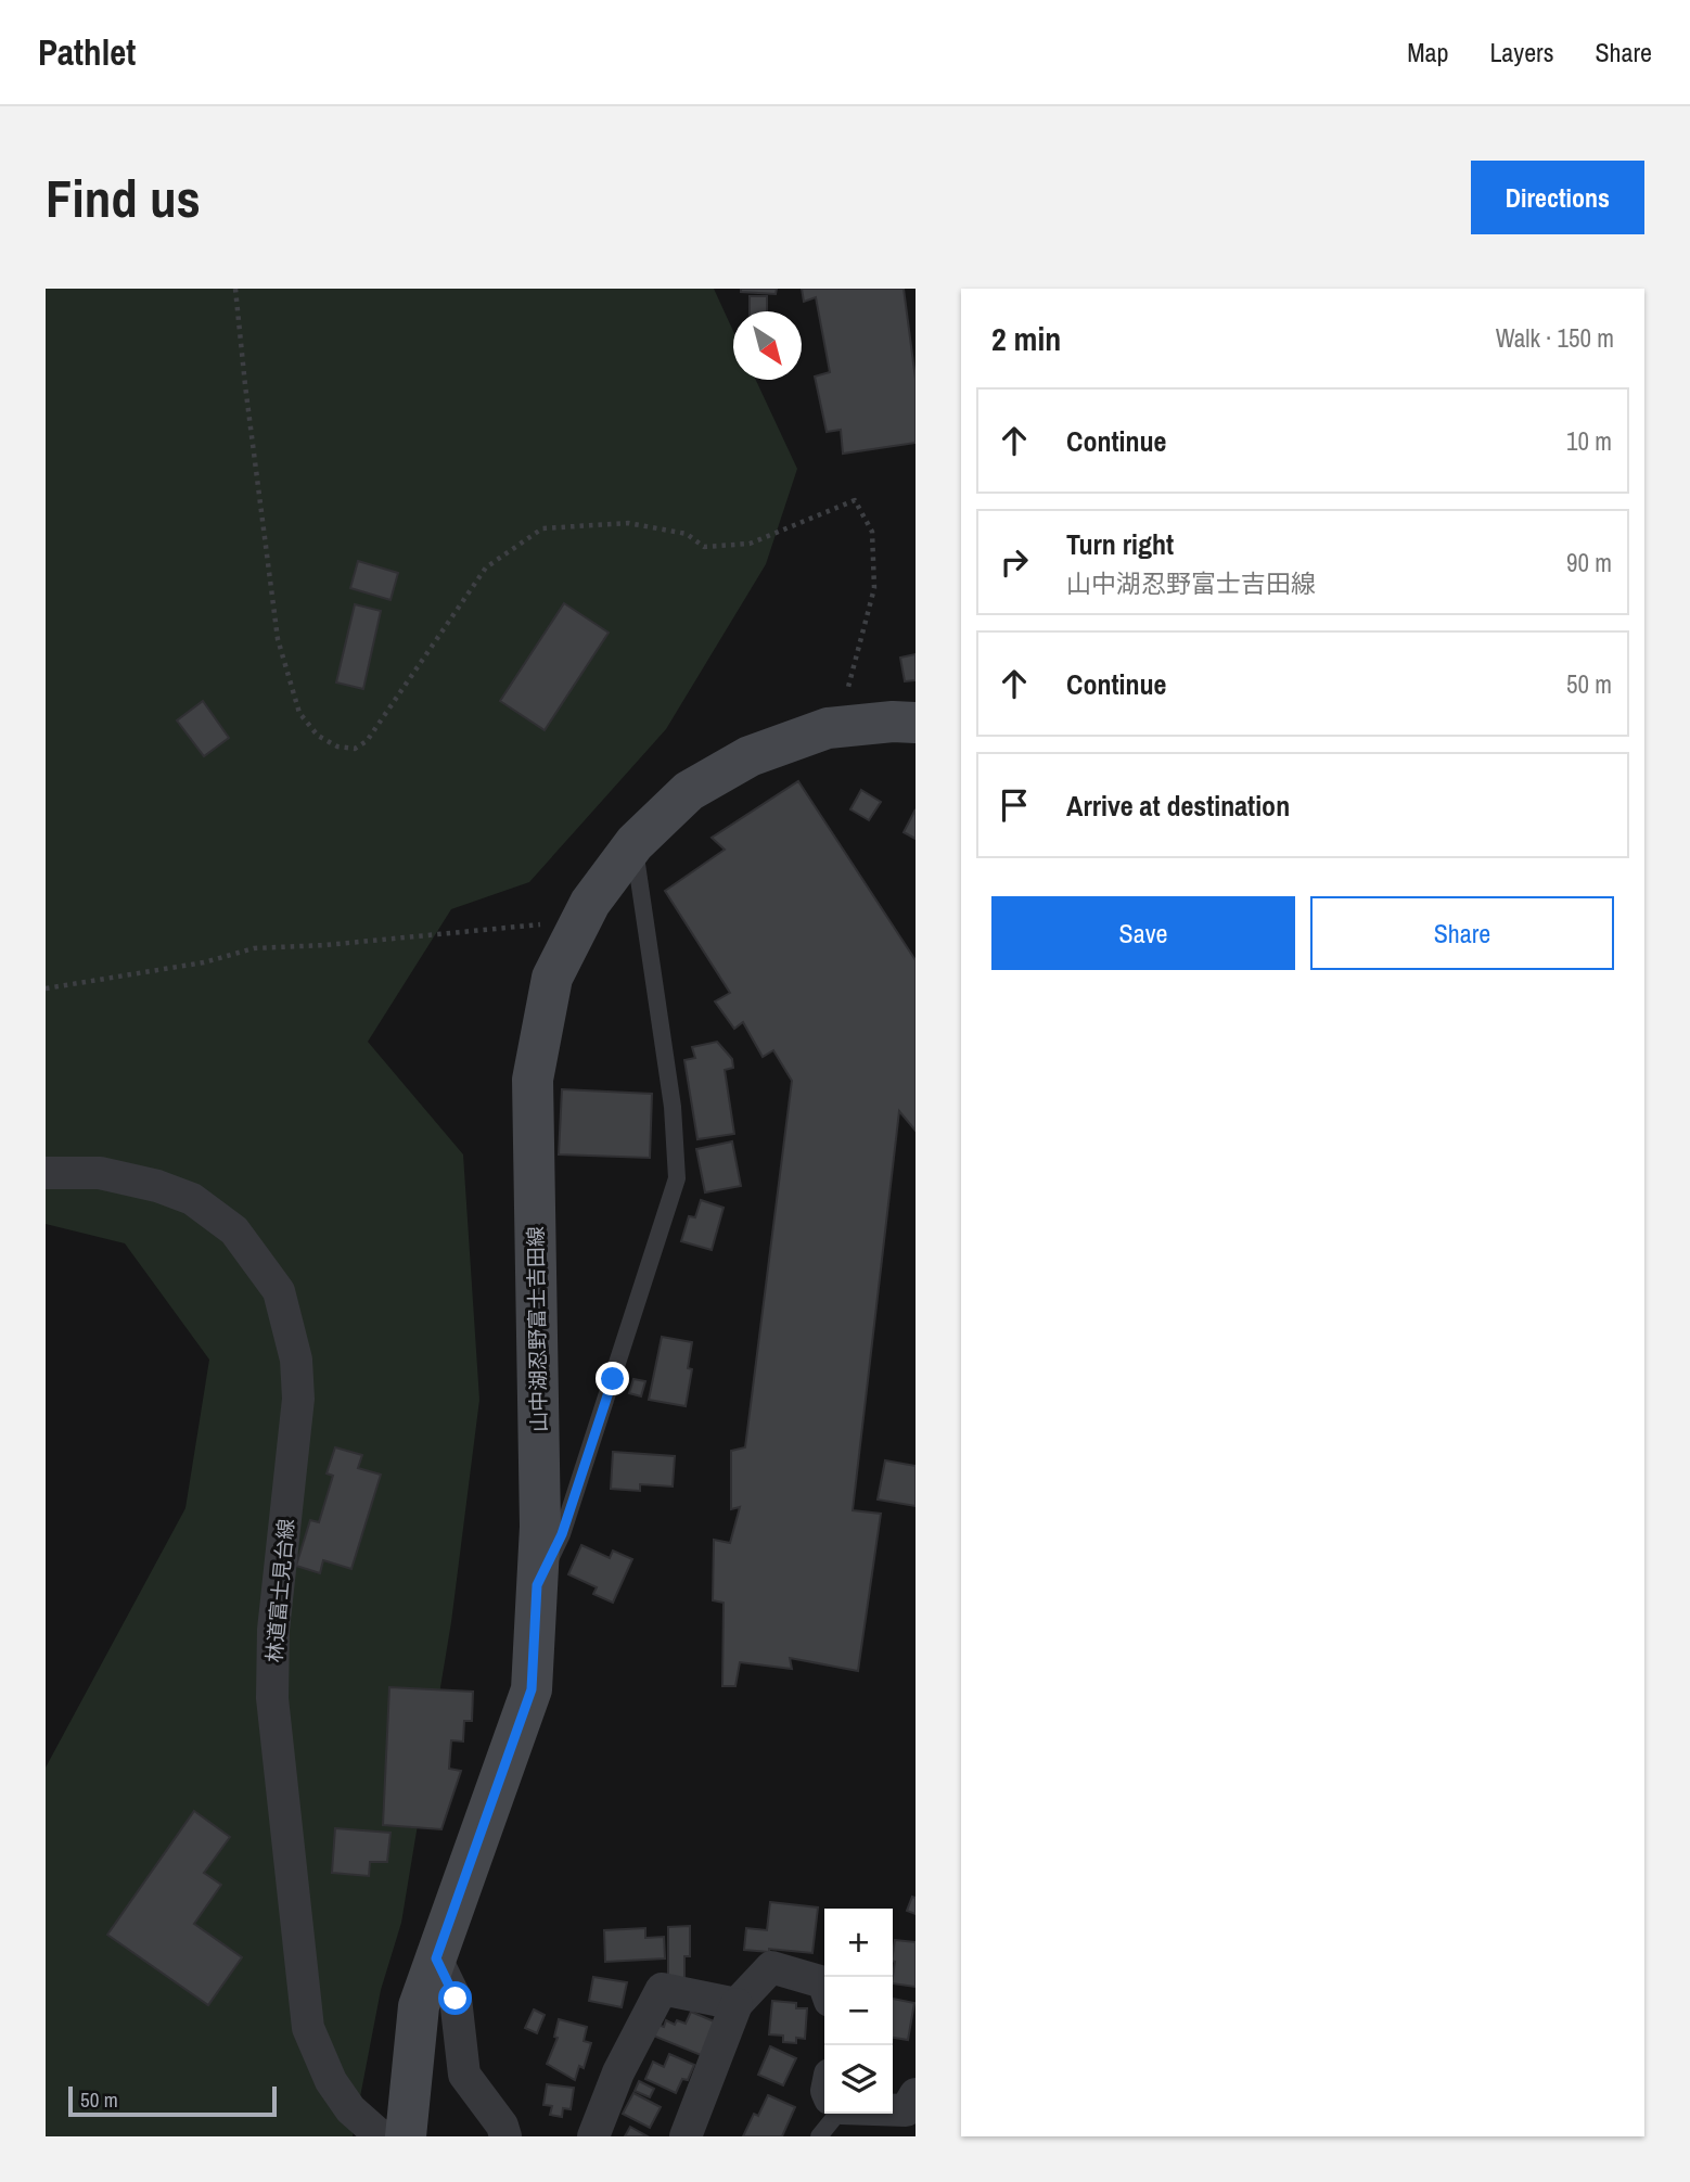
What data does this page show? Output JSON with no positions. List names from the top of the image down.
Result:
{
  "streets": {
    "main road": ["山中湖忍野富士吉田線"],
    "street": ["林道富士見台線"]
  },
  "scale_bar": "50 m",
  "north": "bottom right",
  "page": {
    "header": "Pathlet",
    "nav": ["Map", "Layers", "Share"],
    "buttons": [
      "Directions",
      ["Save", "Share"]
    ],
    "title": "Find us",
    "heading": ["2 min", "Walk · 150 m"],
    "list": [
      ["Continue", "10 m"],
      ["Turn right", "山中湖忍野富士吉田線", "90 m"],
      ["Continue", "50 m"],
      "Arrive at destination"
    ],
    "map_buttons": ["+", "−"],
    "scale": "50 m"
  }
}
